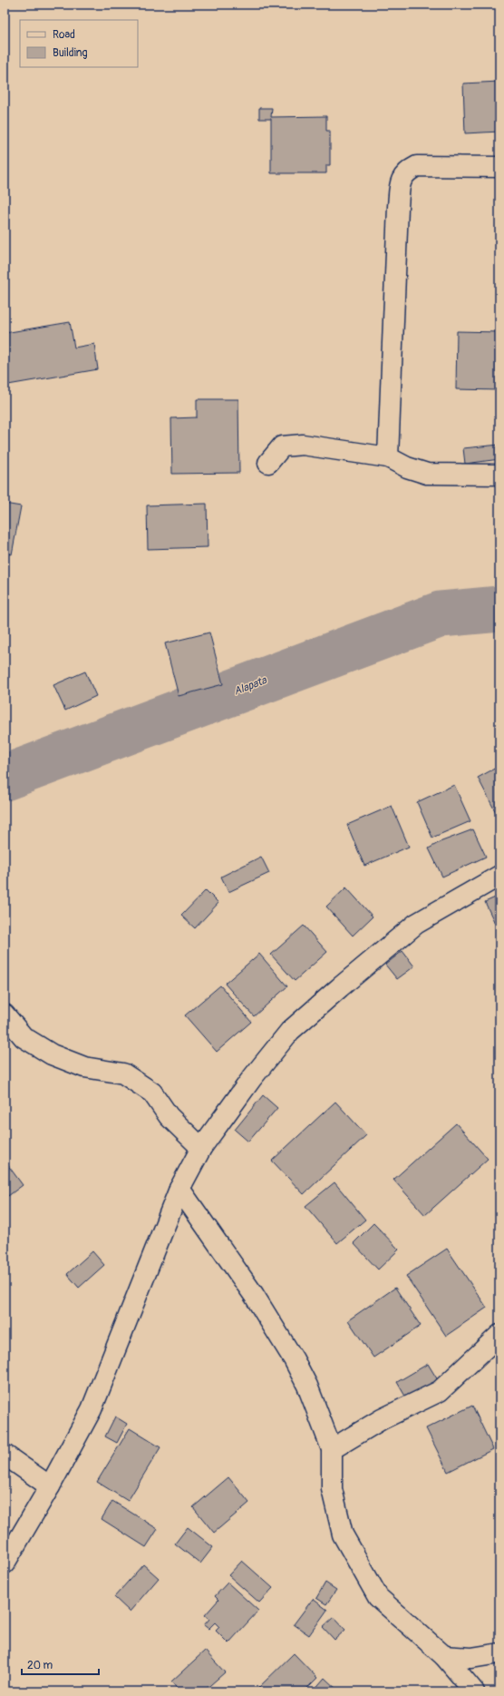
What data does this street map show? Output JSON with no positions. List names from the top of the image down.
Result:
{
  "water": ["Alapata"],
  "legend": ["Road", "Building"],
  "scale_bar": "20 m"
}
